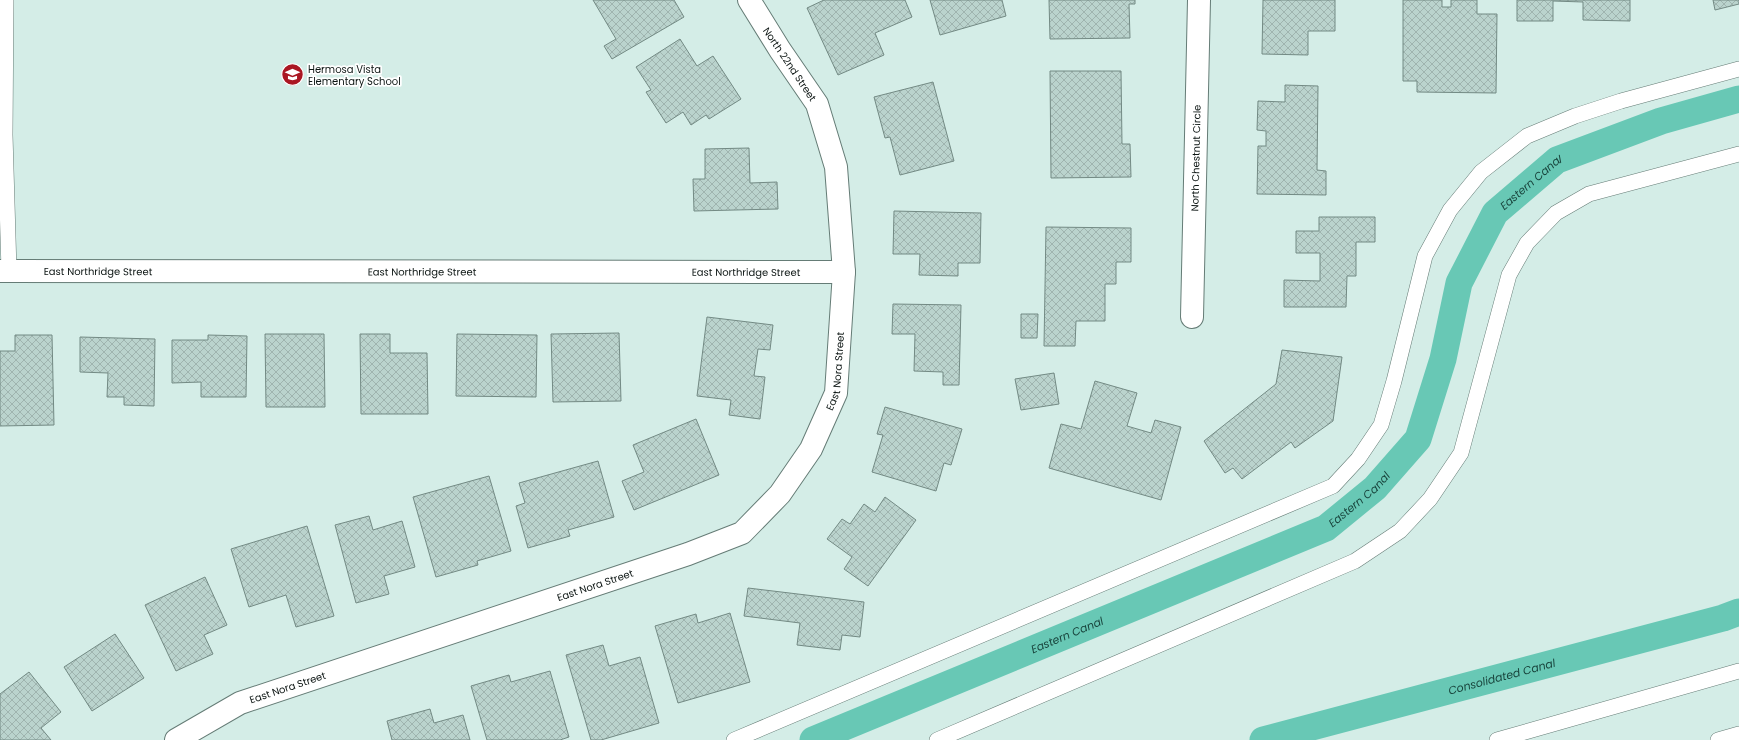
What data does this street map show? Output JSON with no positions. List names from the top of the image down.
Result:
{
  "streets": {
    "street": [
      "North 22nd Street",
      "North Chestnut Circle",
      "East Northridge Street",
      "East Nora Street"
    ]
  },
  "crossings": [
    ["North 22nd Street", "East Northridge Street"],
    ["North 22nd Street", "East Nora Street"],
    ["East Northridge Street", "East Nora Street"]
  ],
  "water": ["Eastern Canal", "Consolidated Canal"],
  "places": {
    "school or university": ["Hermosa Vista Elementary School"]
  }
}
